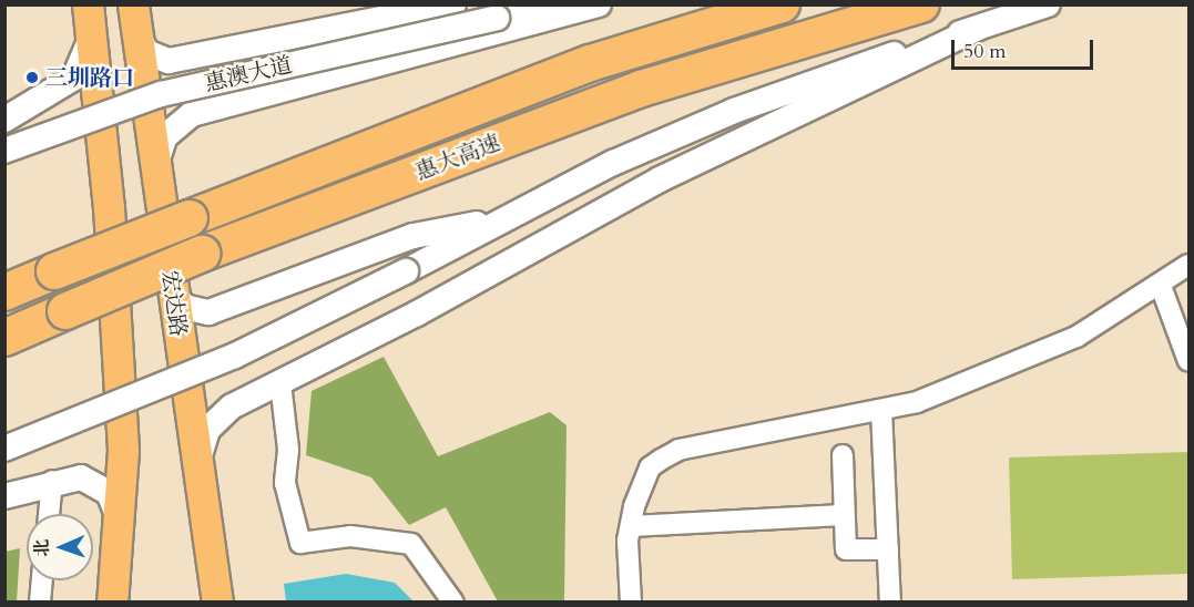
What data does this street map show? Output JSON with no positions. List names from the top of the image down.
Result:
{
  "streets": {
    "highway": ["惠大高速"],
    "main road": ["宏达路"],
    "street": ["惠澳大道"]
  },
  "places": ["三圳路口"],
  "scale_bar": "50 m",
  "north": "left"
}
